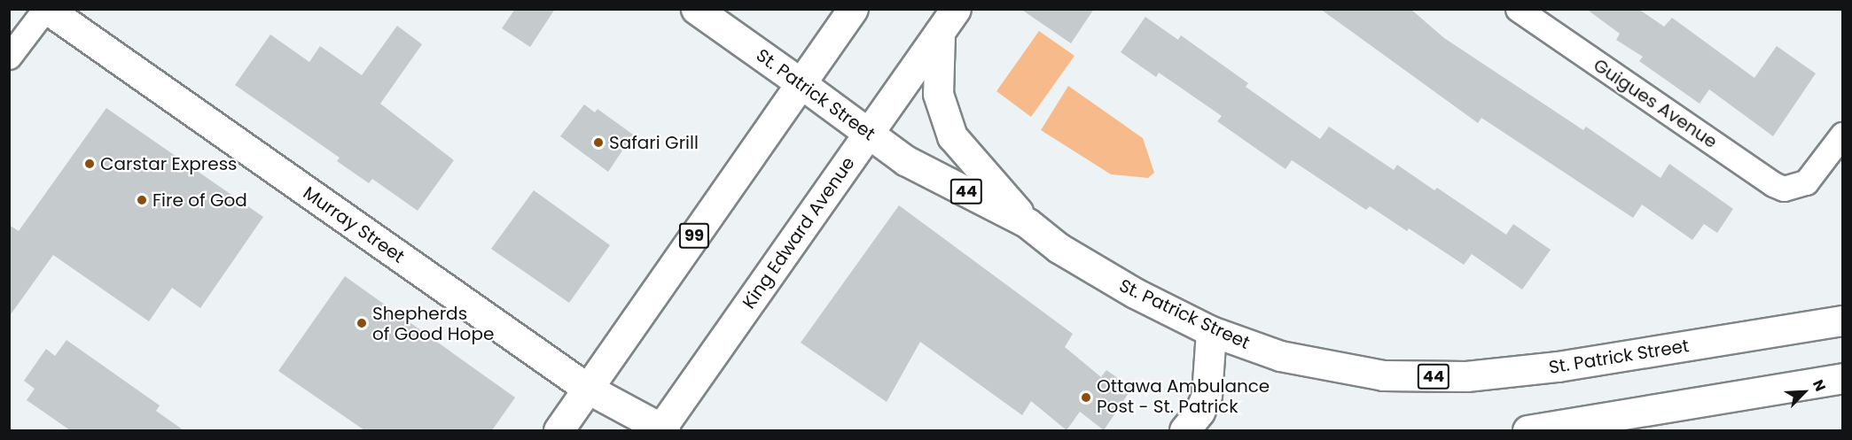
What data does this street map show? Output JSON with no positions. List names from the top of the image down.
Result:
{
  "streets": {
    "main road": [
      "St. Patrick Street",
      "44",
      "Murray Street",
      "King Edward Avenue",
      "99"
    ],
    "street": ["Guigues Avenue"]
  },
  "crossings": [
    ["St. Patrick Street", "King Edward Avenue"],
    ["St. Patrick Street", "99"],
    ["Murray Street", "King Edward Avenue"],
    ["Murray Street", "99"]
  ],
  "places": [
    "Safari Grill",
    "Carstar Express",
    "Fire of God",
    "Shepherds of Good Hope",
    "Ottawa Ambulance Post - St. Patrick"
  ],
  "north": "top right"
}
